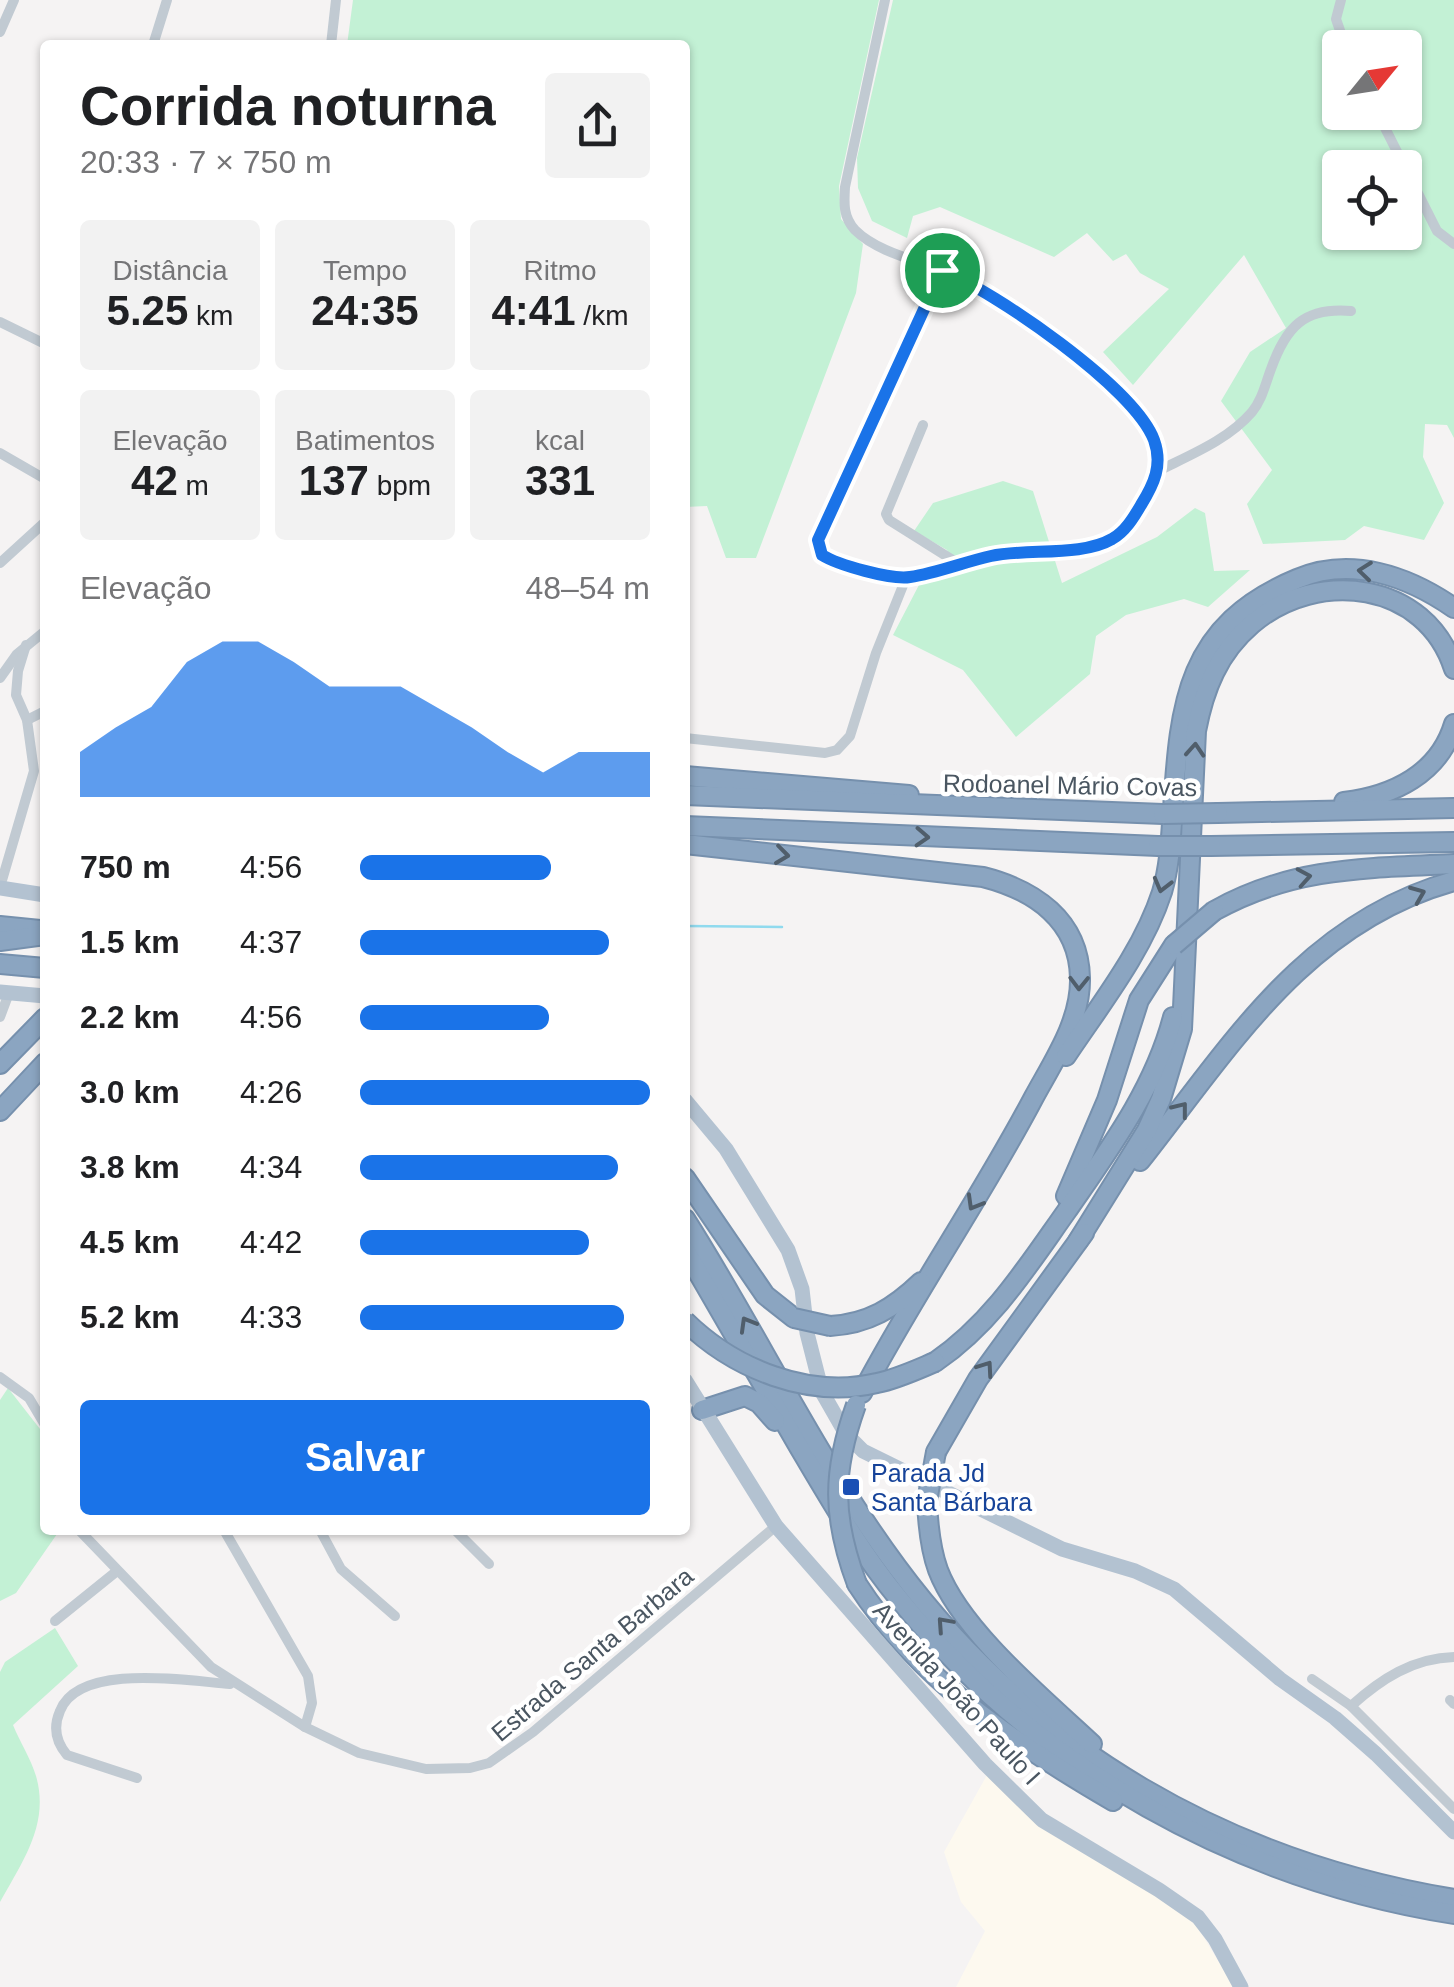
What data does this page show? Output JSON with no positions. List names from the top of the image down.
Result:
{
  "streets": {
    "highway": ["Rodoanel Mário Covas"],
    "main road": ["Avenida João Paulo I"],
    "street": ["Estrada Santa Barbara"]
  },
  "crossings": [
    ["Estrada Santa Barbara", "Avenida João Paulo I"]
  ],
  "places": {
    "transit": ["Parada Jd Santa Bárbara"]
  },
  "north": "top right",
  "page": {
    "heading": ["Corrida noturna", "20:33 · 7 × 750 m"],
    "stats": [
      ["Distância", "5.25 km"],
      ["Tempo", "24:35"],
      ["Ritmo", "4:41 /km"],
      ["Elevação", "42 m"],
      ["Batimentos", "137 bpm"],
      ["kcal", "331"]
    ],
    "chart": ["Elevação", "48–54 m"],
    "list": [
      {
        "name": "750 m",
        "note": "4:56"
      },
      {
        "name": "1.5 km",
        "note": "4:37"
      },
      {
        "name": "2.2 km",
        "note": "4:56"
      },
      {
        "name": "3.0 km",
        "note": "4:26"
      },
      {
        "name": "3.8 km",
        "note": "4:34"
      },
      {
        "name": "4.5 km",
        "note": "4:42"
      },
      {
        "name": "5.2 km",
        "note": "4:33"
      }
    ],
    "buttons": "Salvar"
  }
}
